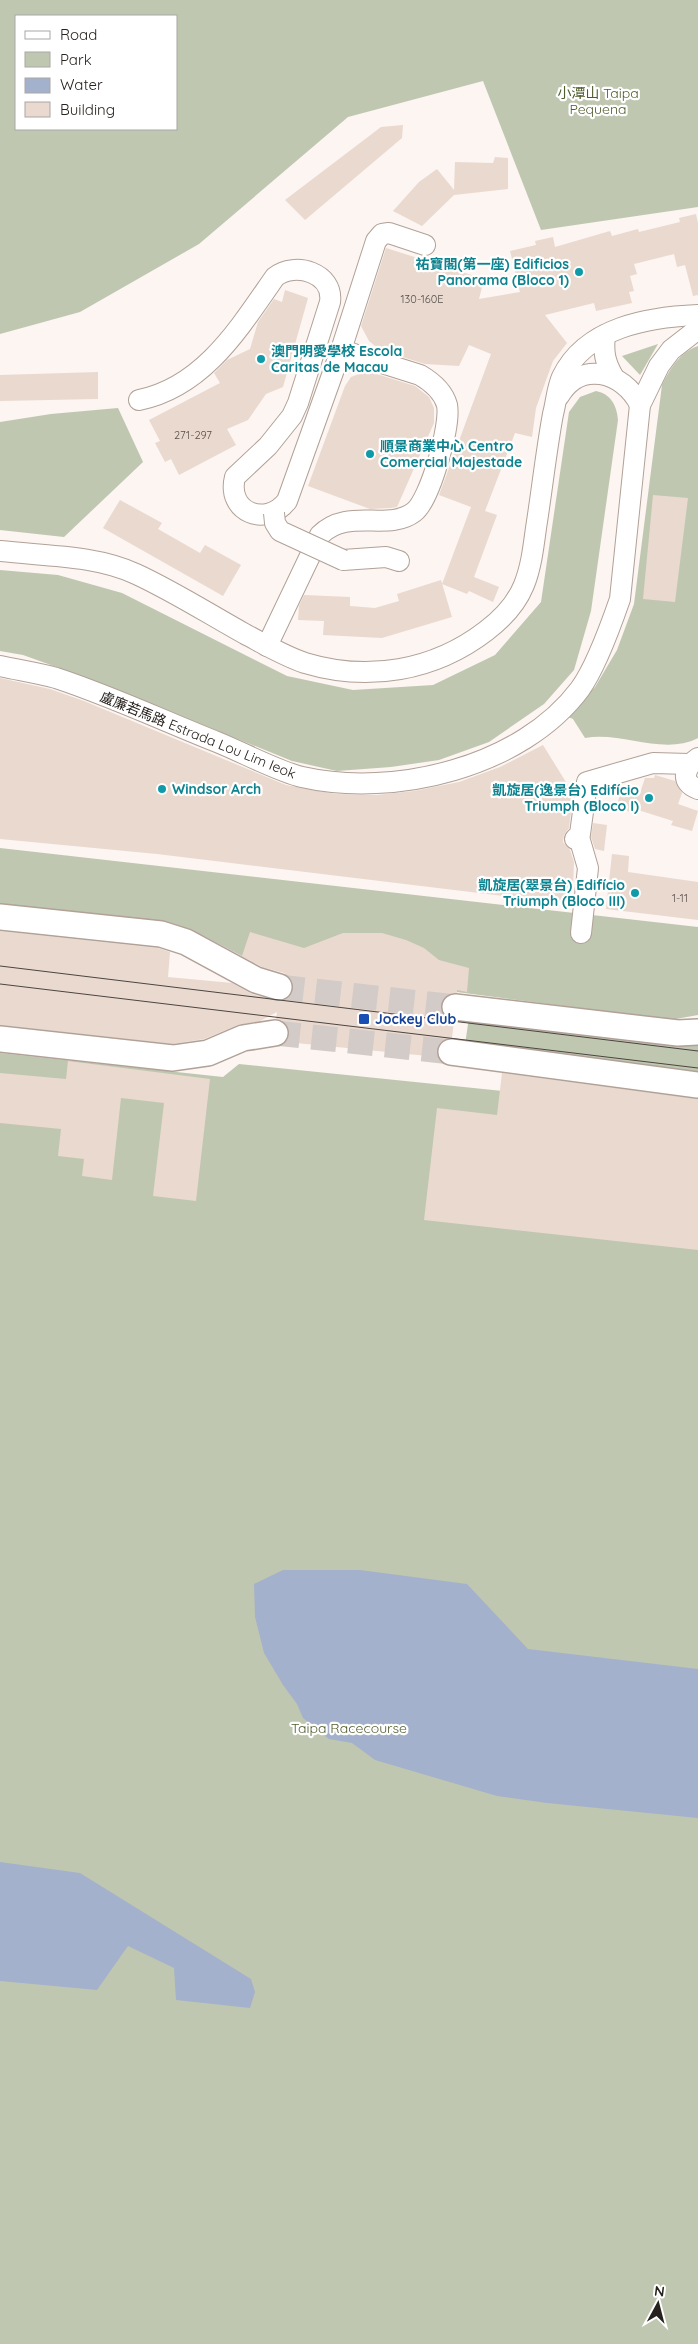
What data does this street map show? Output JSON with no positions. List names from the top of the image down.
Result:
{
  "streets": {
    "street": ["盧廉若馬路 Estrada Lou Lim Ieok"]
  },
  "parks": ["小潭山 Taipa Pequena", "Taipa Racecourse"],
  "places": {
    "other": [
      "祐寶閣(第一座) Edificios Panorama (Bloco 1)",
      "澳門明愛學校 Escola Caritas de Macau",
      "順景商業中心 Centro Comercial Majestade",
      "Windsor Arch",
      "凱旋居(逸景台) Edifício Triumph (Bloco I)",
      "凱旋居(翠景台) Edifício Triumph (Bloco III)"
    ],
    "transit": ["Jockey Club"]
  },
  "house_numbers": ["130-160E", "271-297", "1-11"],
  "legend": [
    "Road",
    "Park",
    "Water",
    "Building"
  ],
  "north": "top"
}
